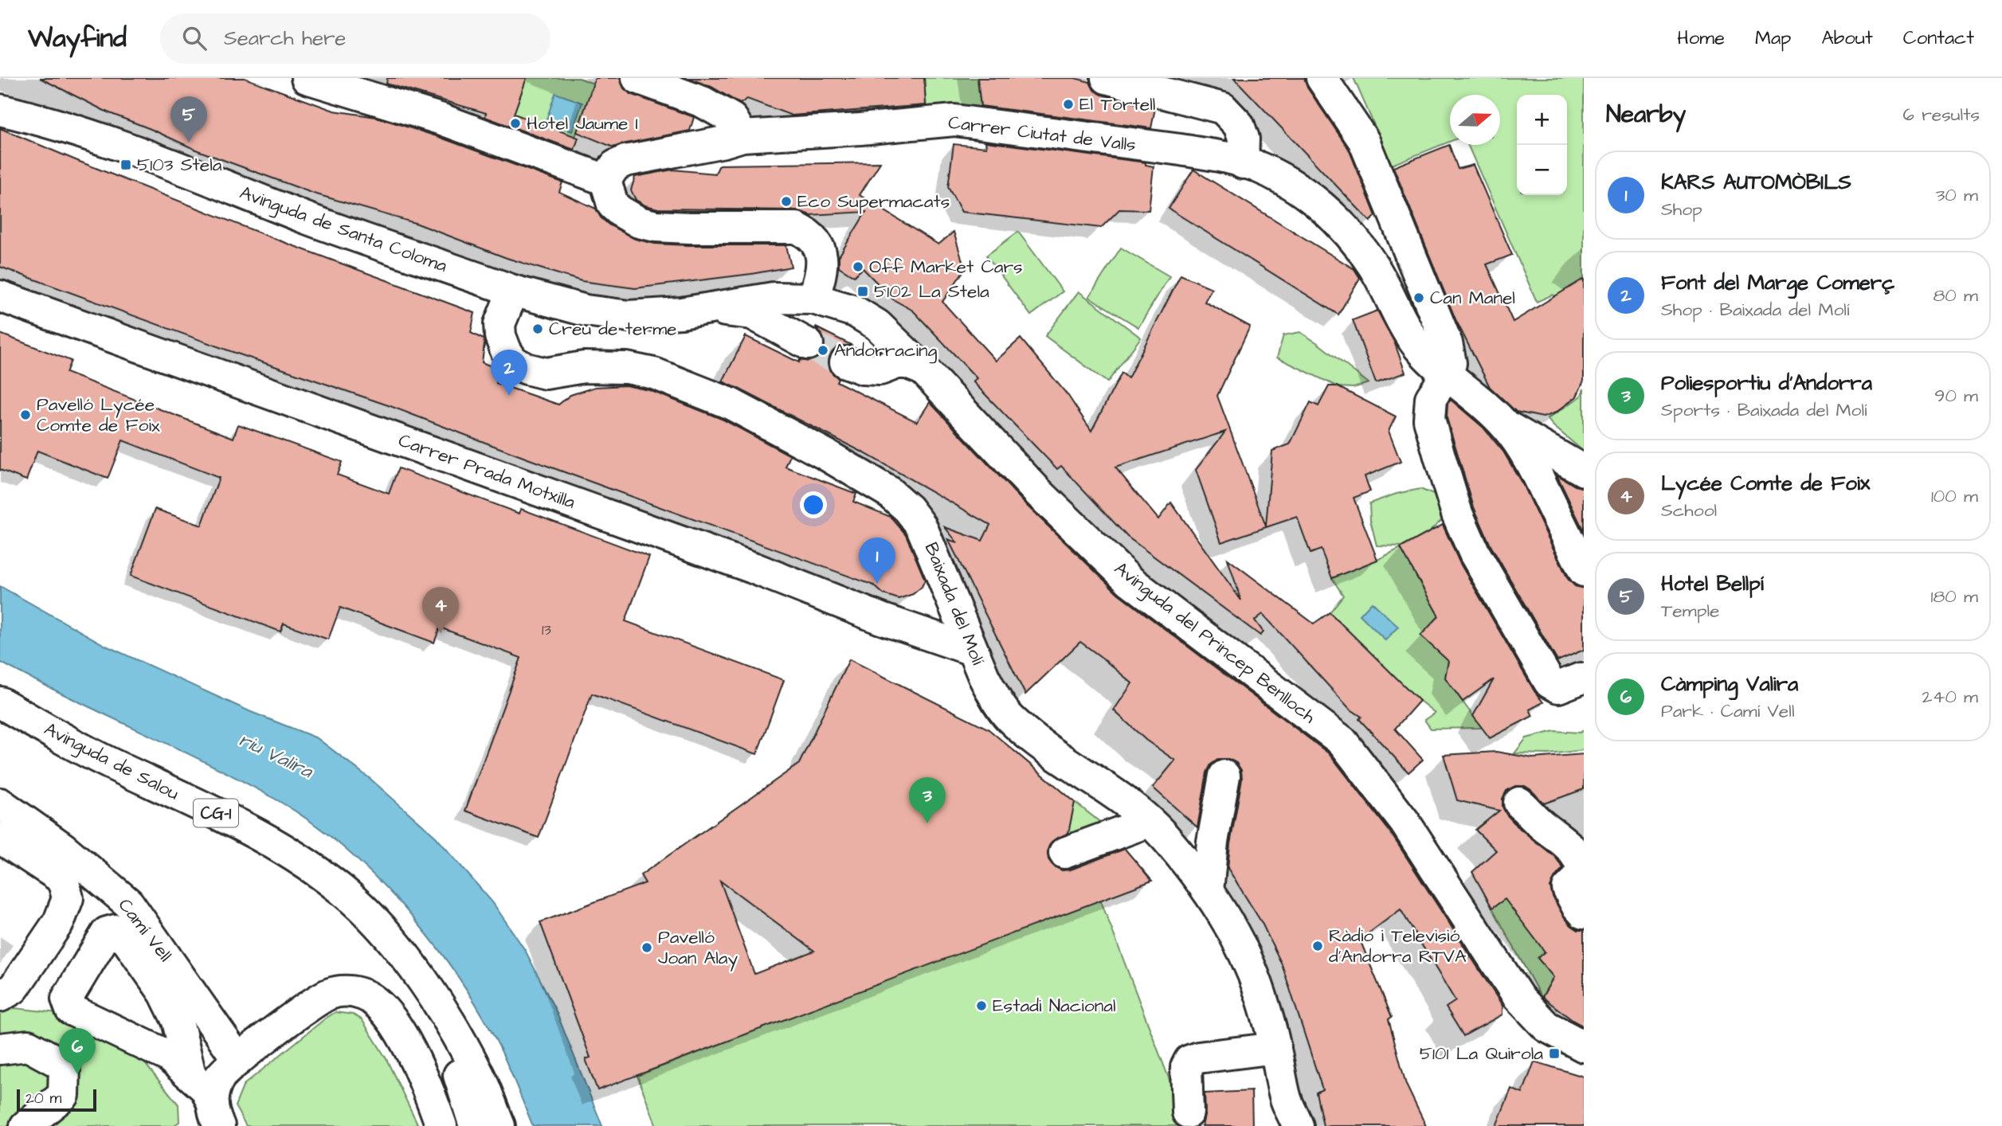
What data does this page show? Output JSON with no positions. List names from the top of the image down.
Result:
{
  "streets": {
    "main road": [
      "Carrer Ciutat de Valls",
      "Avinguda de Santa Coloma",
      "Carrer Prada Motxilla",
      "Baixada del Molí",
      "Avinguda del Princep Benlloch",
      "Avinguda de Salou",
      "CG-1",
      "Camí Vell"
    ]
  },
  "crossings": [
    ["Avinguda de Santa Coloma", "Baixada del Molí"],
    ["Avinguda de Santa Coloma", "Avinguda del Princep Benlloch"],
    ["Carrer Prada Motxilla", "Baixada del Molí"]
  ],
  "water": ["riu Valira"],
  "places": {
    "other": [
      "El Tortell",
      "Hotel Jaume I",
      "Eco Supermacats",
      "Off Market Cars",
      "Can Manel",
      "Creu de terme",
      "Andorracing",
      "Pavelló Lycée Comte de Foix",
      "Ràdio i Televisió d'Andorra RTVA",
      "Pavelló Joan Alay",
      "Estadi Nacional"
    ],
    "transit": ["5103 Stela", "5102 La Stela", "5101 La Quirola"]
  },
  "house_numbers": ["13"],
  "scale_bar": "20 m",
  "north": "right",
  "page": {
    "header": "Wayfind",
    "search": "Search here",
    "nav": [
      "Home",
      "Map",
      "About",
      "Contact"
    ],
    "heading": ["Nearby", "6 results"],
    "map_buttons": ["+", "−"],
    "pins": [
      "5",
      "2",
      "1",
      "4",
      "3",
      "6"
    ],
    "list": [
      {
        "mark": "1",
        "name": "KARS AUTOMÒBILS",
        "note": "Shop",
        "value": "30 m"
      },
      {
        "mark": "2",
        "name": "Font del Marge Comerç",
        "note": "Shop · Baixada del Molí",
        "value": "80 m"
      },
      {
        "mark": "3",
        "name": "Poliesportiu d'Andorra",
        "note": "Sports · Baixada del Molí",
        "value": "90 m"
      },
      {
        "mark": "4",
        "name": "Lycée Comte de Foix",
        "note": "School",
        "value": "100 m"
      },
      {
        "mark": "5",
        "name": "Hotel Bellpí",
        "note": "Temple",
        "value": "180 m"
      },
      {
        "mark": "6",
        "name": "Càmping Valira",
        "note": "Park · Camí Vell",
        "value": "240 m"
      }
    ],
    "scale": "20 m"
  }
}
